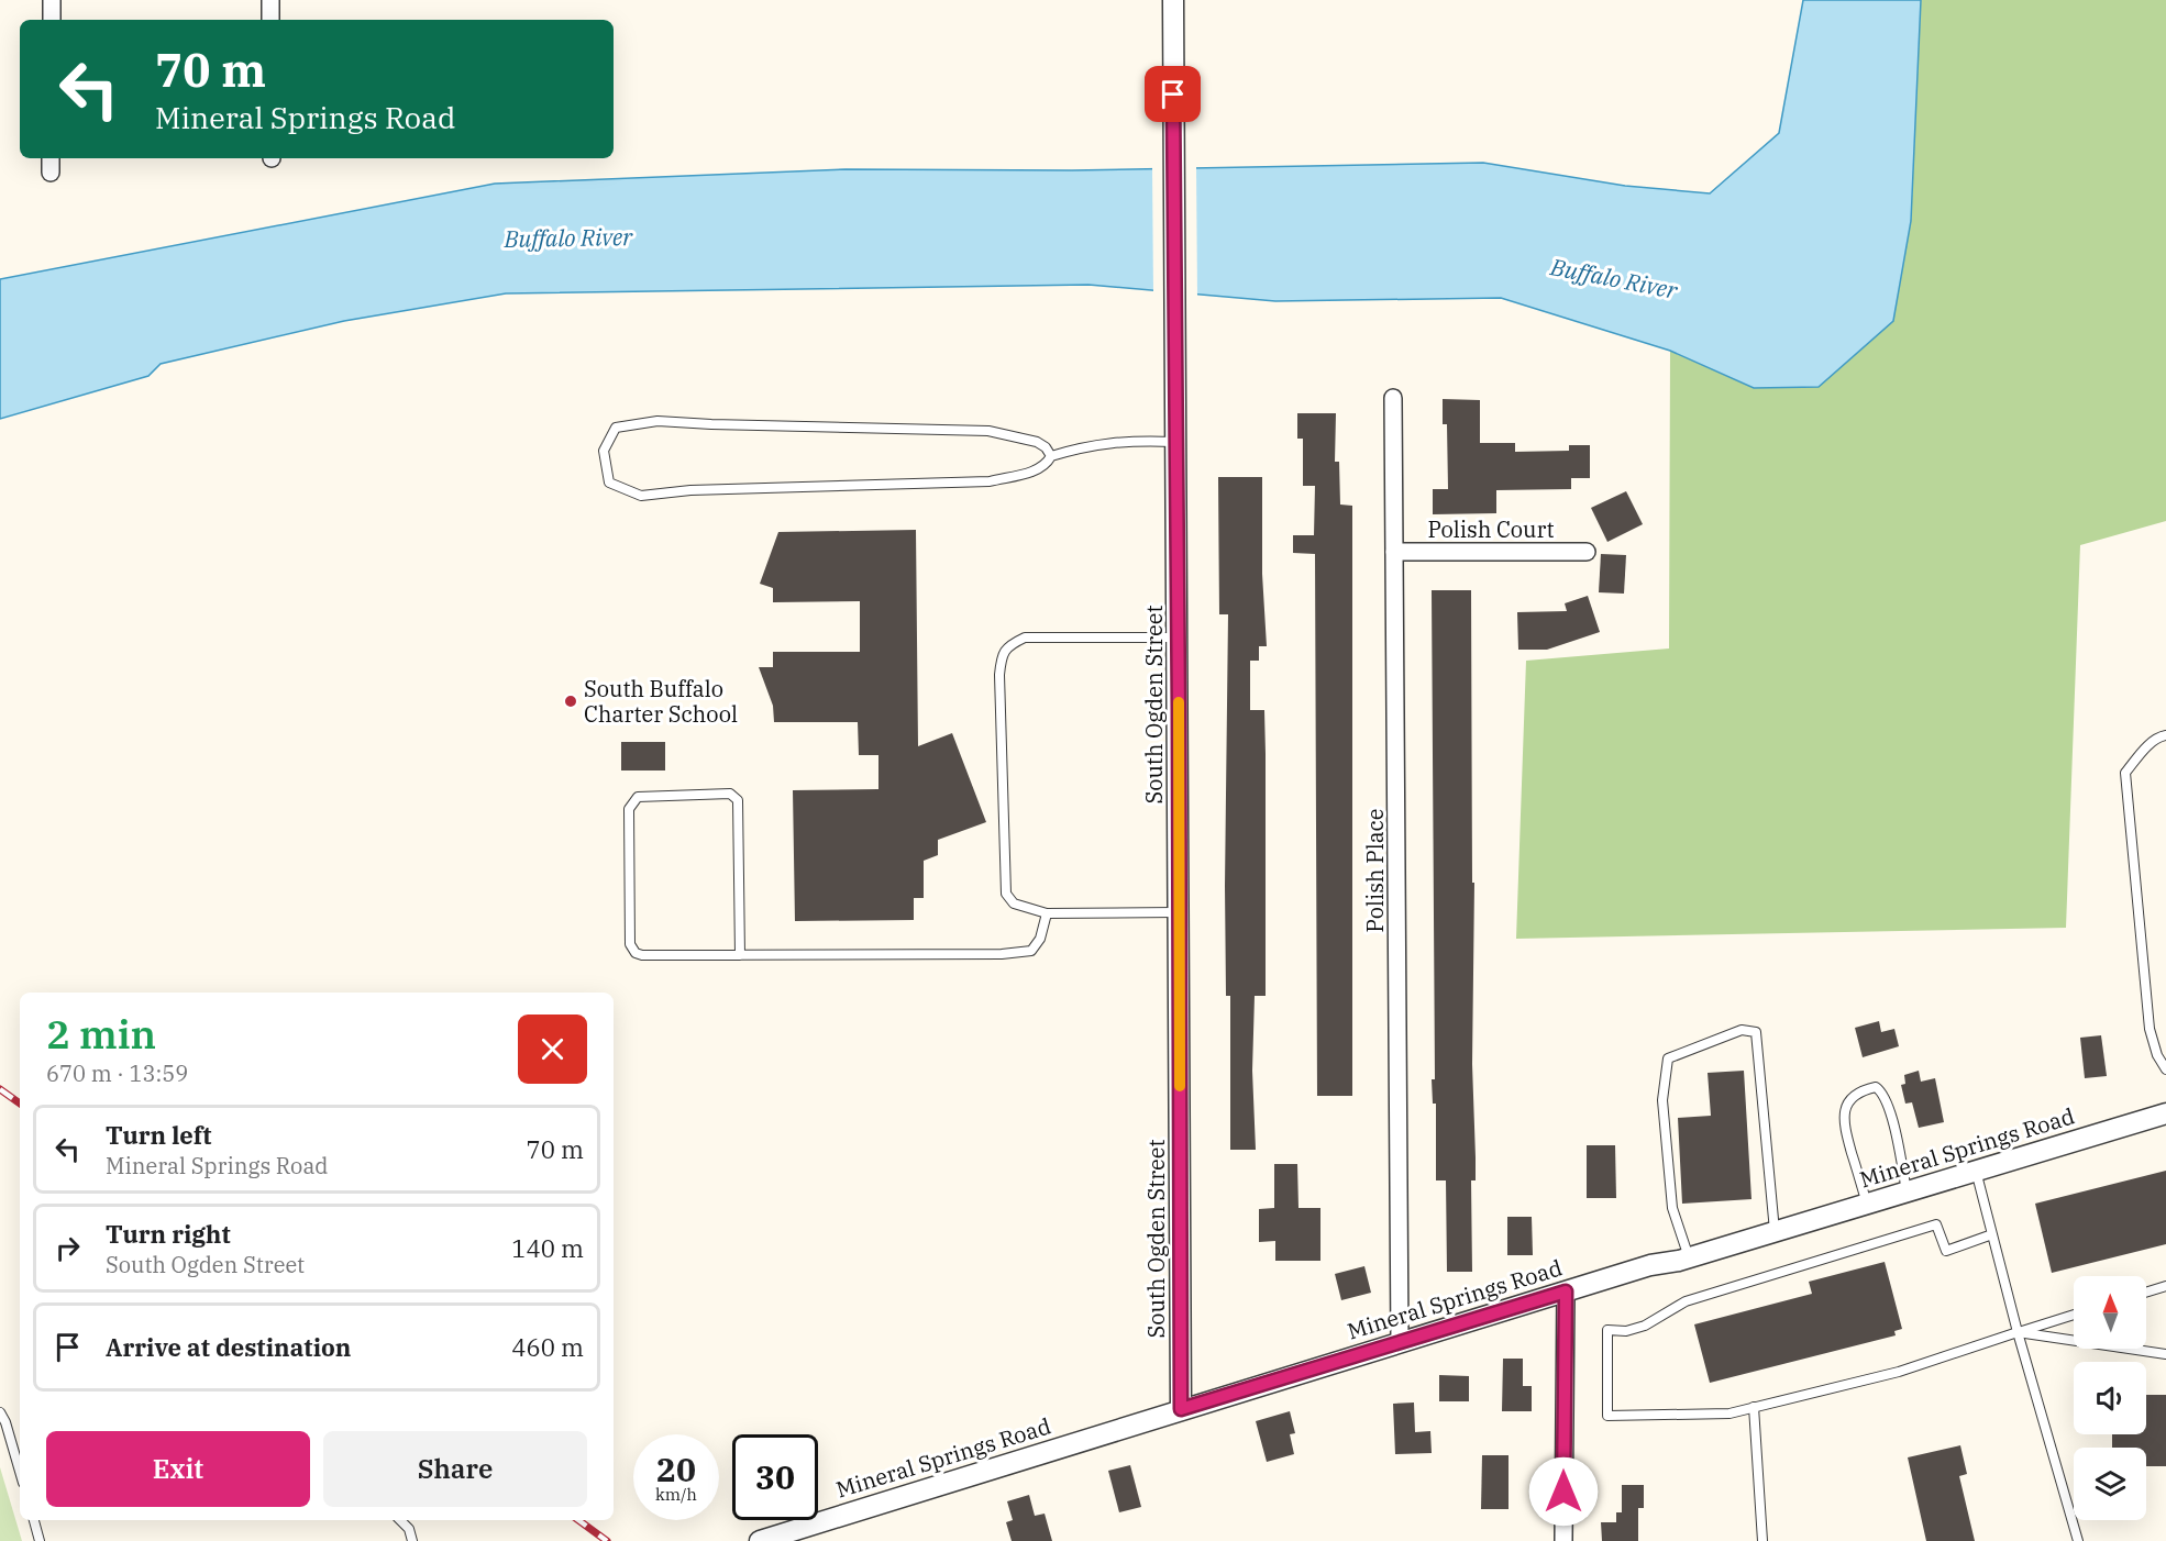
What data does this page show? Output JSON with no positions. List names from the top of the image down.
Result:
{
  "streets": {
    "street": [
      "Polish Court",
      "South Ogden Street",
      "Polish Place",
      "Mineral Springs Road"
    ]
  },
  "crossings": [
    ["Polish Court", "Polish Place"],
    ["South Ogden Street", "Mineral Springs Road"],
    ["Polish Place", "Mineral Springs Road"]
  ],
  "water": ["Buffalo River"],
  "places": ["South Buffalo Charter School"],
  "north": "top",
  "page": {
    "turn": ["70 m", "Mineral Springs Road"],
    "heading": ["2 min", "670 m · 13:59"],
    "list": [
      {
        "name": "Turn left",
        "note": "Mineral Springs Road",
        "value": "70 m"
      },
      {
        "name": "Turn right",
        "note": "South Ogden Street",
        "value": "140 m"
      },
      {
        "name": "Arrive at destination",
        "value": "460 m"
      }
    ],
    "buttons": ["Exit", "Share"],
    "speed": "20 km/h",
    "limit": "30"
  }
}
